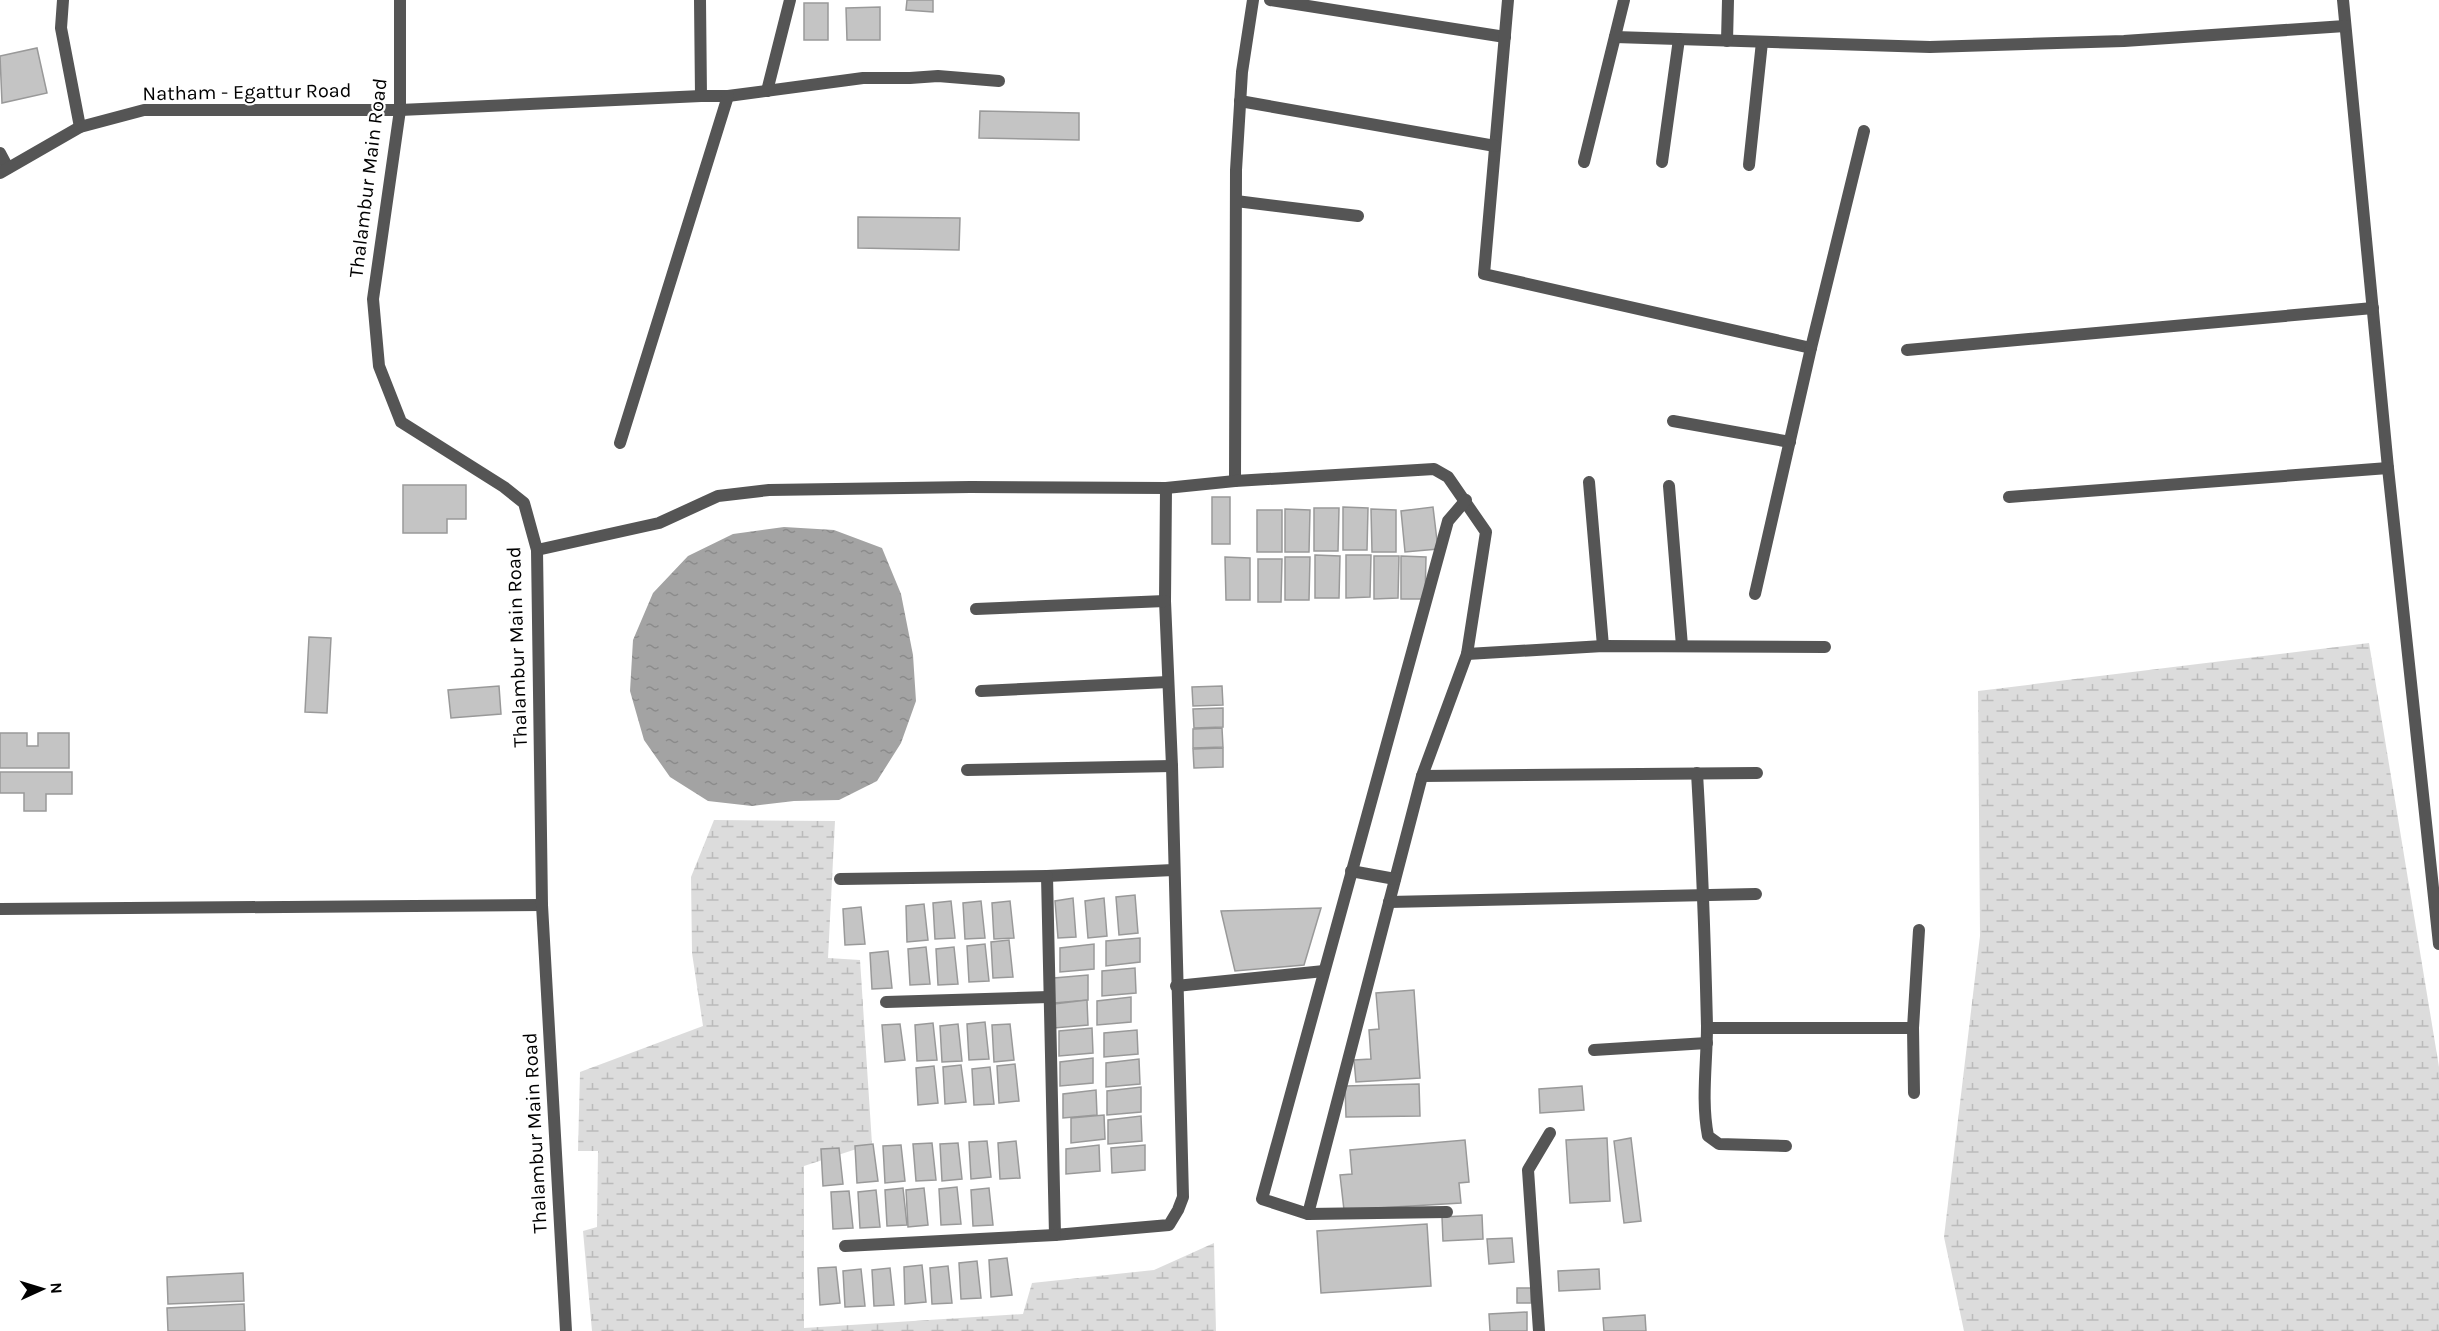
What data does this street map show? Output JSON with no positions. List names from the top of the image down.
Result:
{
  "streets": {
    "street": ["Natham - Egattur Road", "Thalambur Main Road"]
  },
  "crossings": [
    ["Natham - Egattur Road", "Thalambur Main Road"]
  ],
  "north": "right"
}
